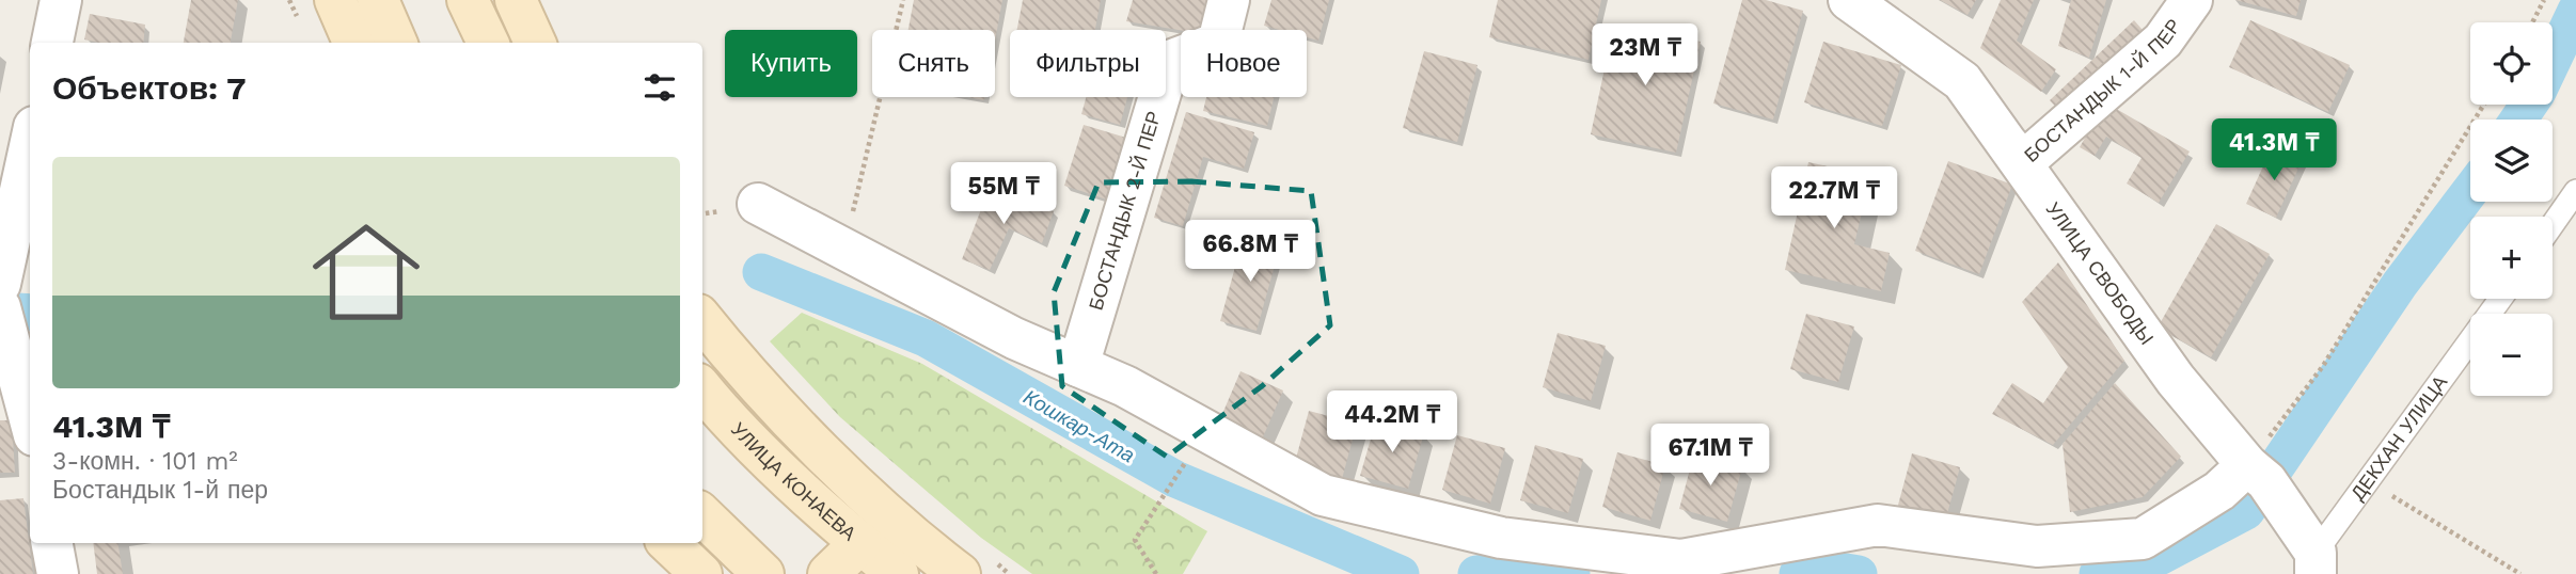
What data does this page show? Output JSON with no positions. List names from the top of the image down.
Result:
{
  "streets": {
    "main road": ["УЛИЦА КОНАЕВА"],
    "street": ["БОСТАНДЫК 1-Й ПЕР", "БОСТАНДЫК 2-Й ПЕР", "УЛИЦА СВОБОДЫ"],
    "lane": ["ДЕКХАН УЛИЦА"]
  },
  "crossings": [
    ["БОСТАНДЫК 1-Й ПЕР", "УЛИЦА СВОБОДЫ"],
    ["УЛИЦА СВОБОДЫ", "ДЕКХАН УЛИЦА"]
  ],
  "water": ["Кошкар-Ата"],
  "page": {
    "map_buttons": ["+", "−"],
    "price": [
      "23M ₸",
      "41.3M ₸",
      "55M ₸",
      "22.7M ₸",
      "66.8M ₸",
      "44.2M ₸",
      "67.1M ₸"
    ],
    "chip": [
      "Купить",
      "Снять",
      "Фильтры",
      "Новое"
    ],
    "heading": "Объектов: 7",
    "list": [
      {
        "name": "41.3M ₸",
        "note": "3-комн. · 101 m² · Бостандык 1-й пер"
      }
    ]
  }
}
